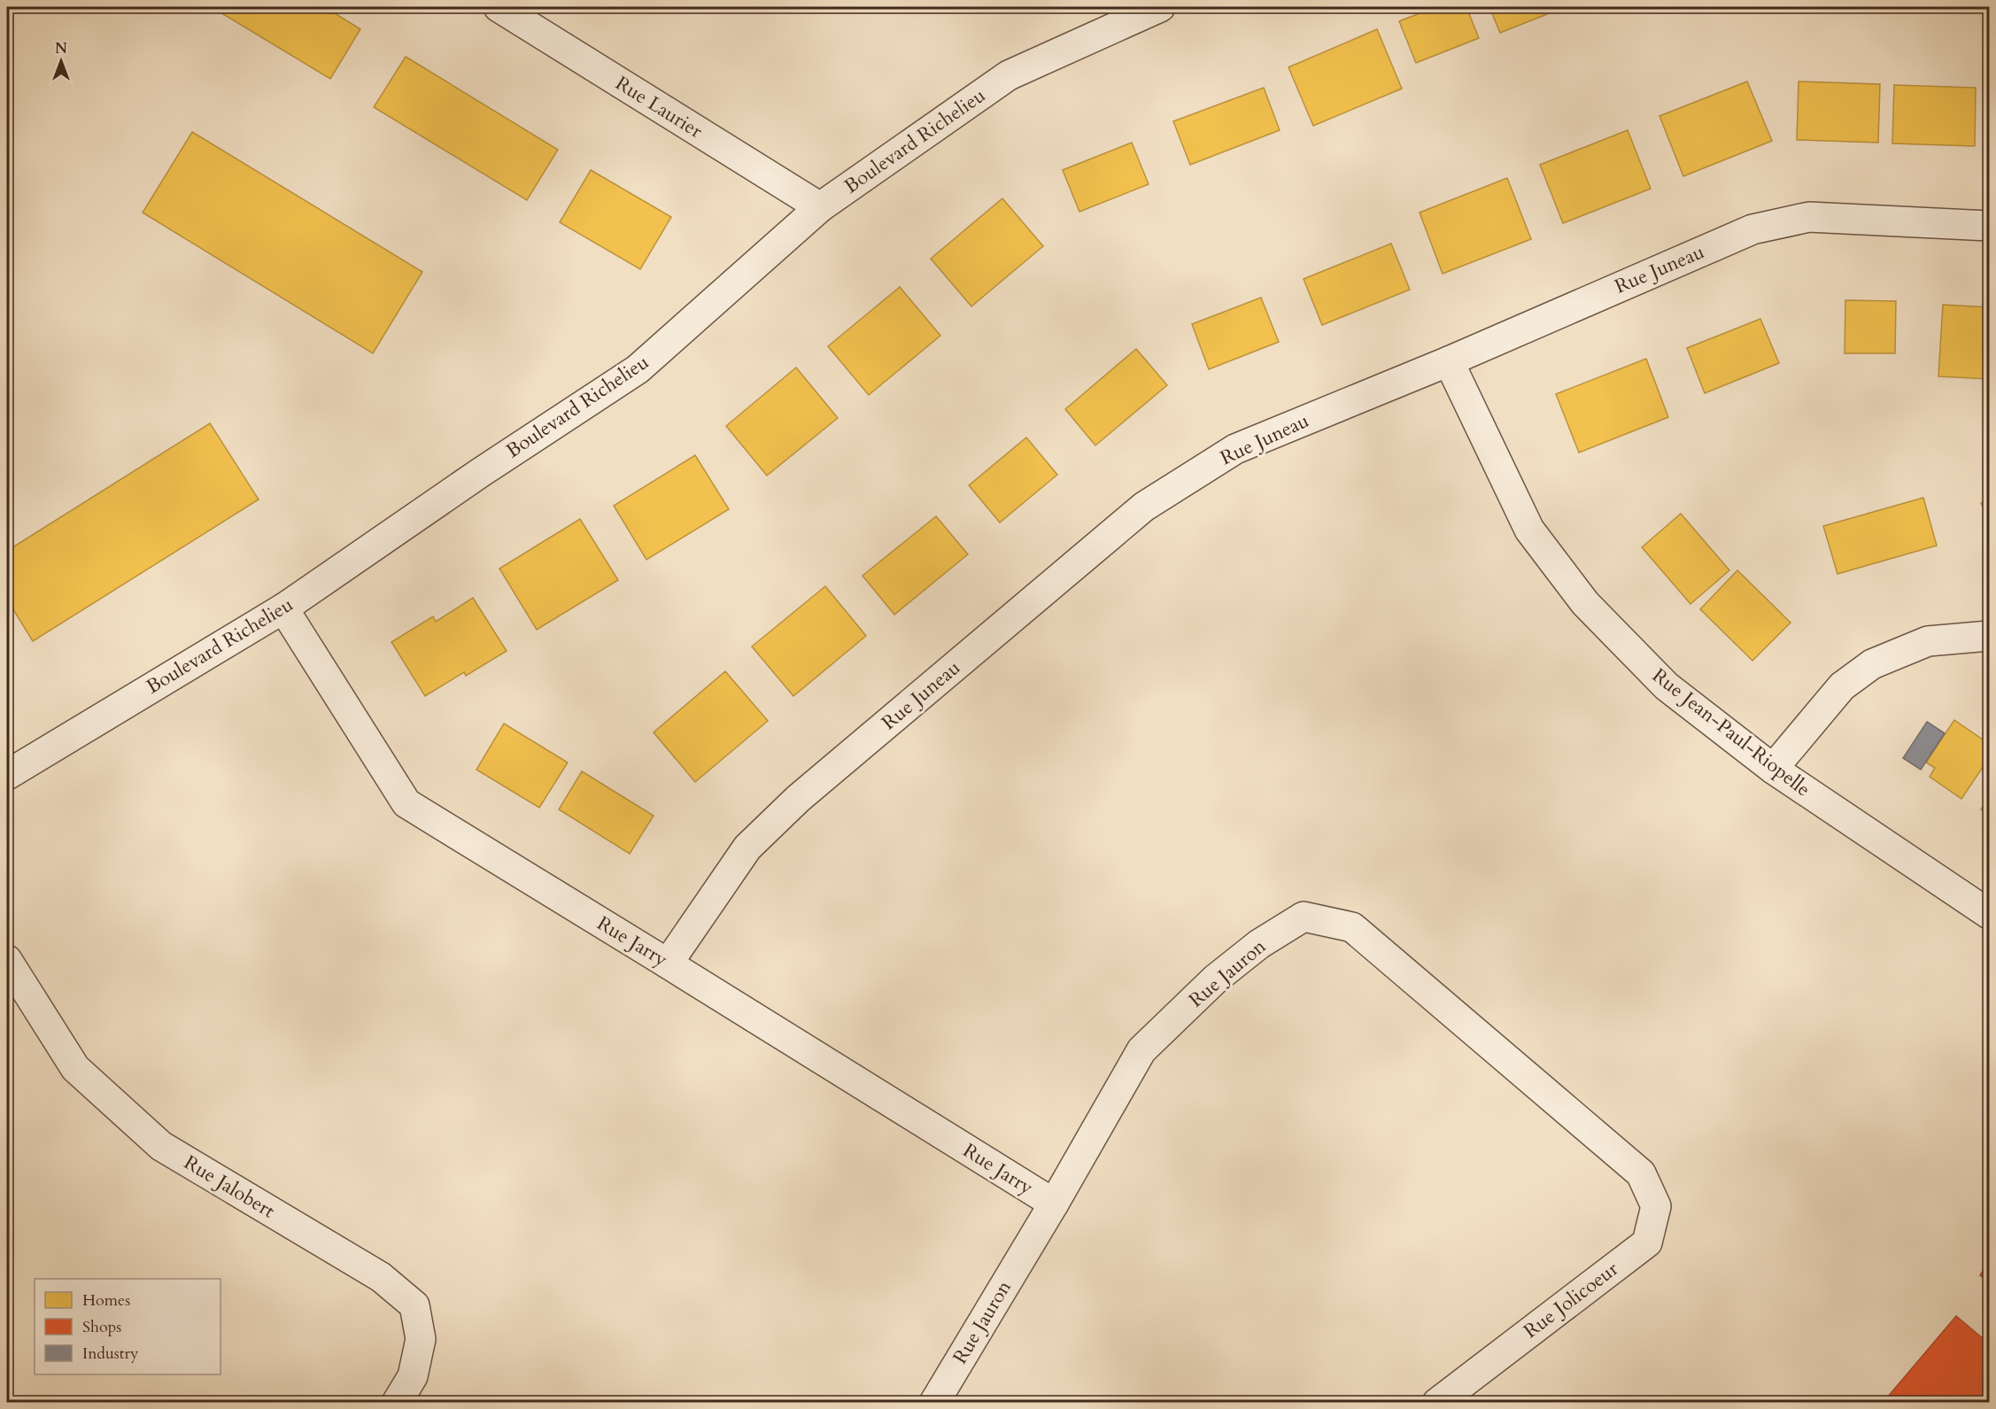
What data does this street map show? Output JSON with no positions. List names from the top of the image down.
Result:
{
  "streets": {
    "street": [
      "Rue Laurier",
      "Boulevard Richelieu",
      "Rue Juneau",
      "Rue Jean-Paul-Riopelle",
      "Rue Jarry",
      "Rue Jauron",
      "Rue Jalobert",
      "Rue Jolicoeur"
    ]
  },
  "crossings": [
    ["Rue Laurier", "Boulevard Richelieu"],
    ["Boulevard Richelieu", "Rue Jarry"],
    ["Rue Juneau", "Rue Jean-Paul-Riopelle"],
    ["Rue Juneau", "Rue Jarry"],
    ["Rue Jarry", "Rue Jauron"],
    ["Rue Jauron", "Rue Jolicoeur"]
  ],
  "legend": ["Homes", "Shops", "Industry"],
  "north": "top"
}
